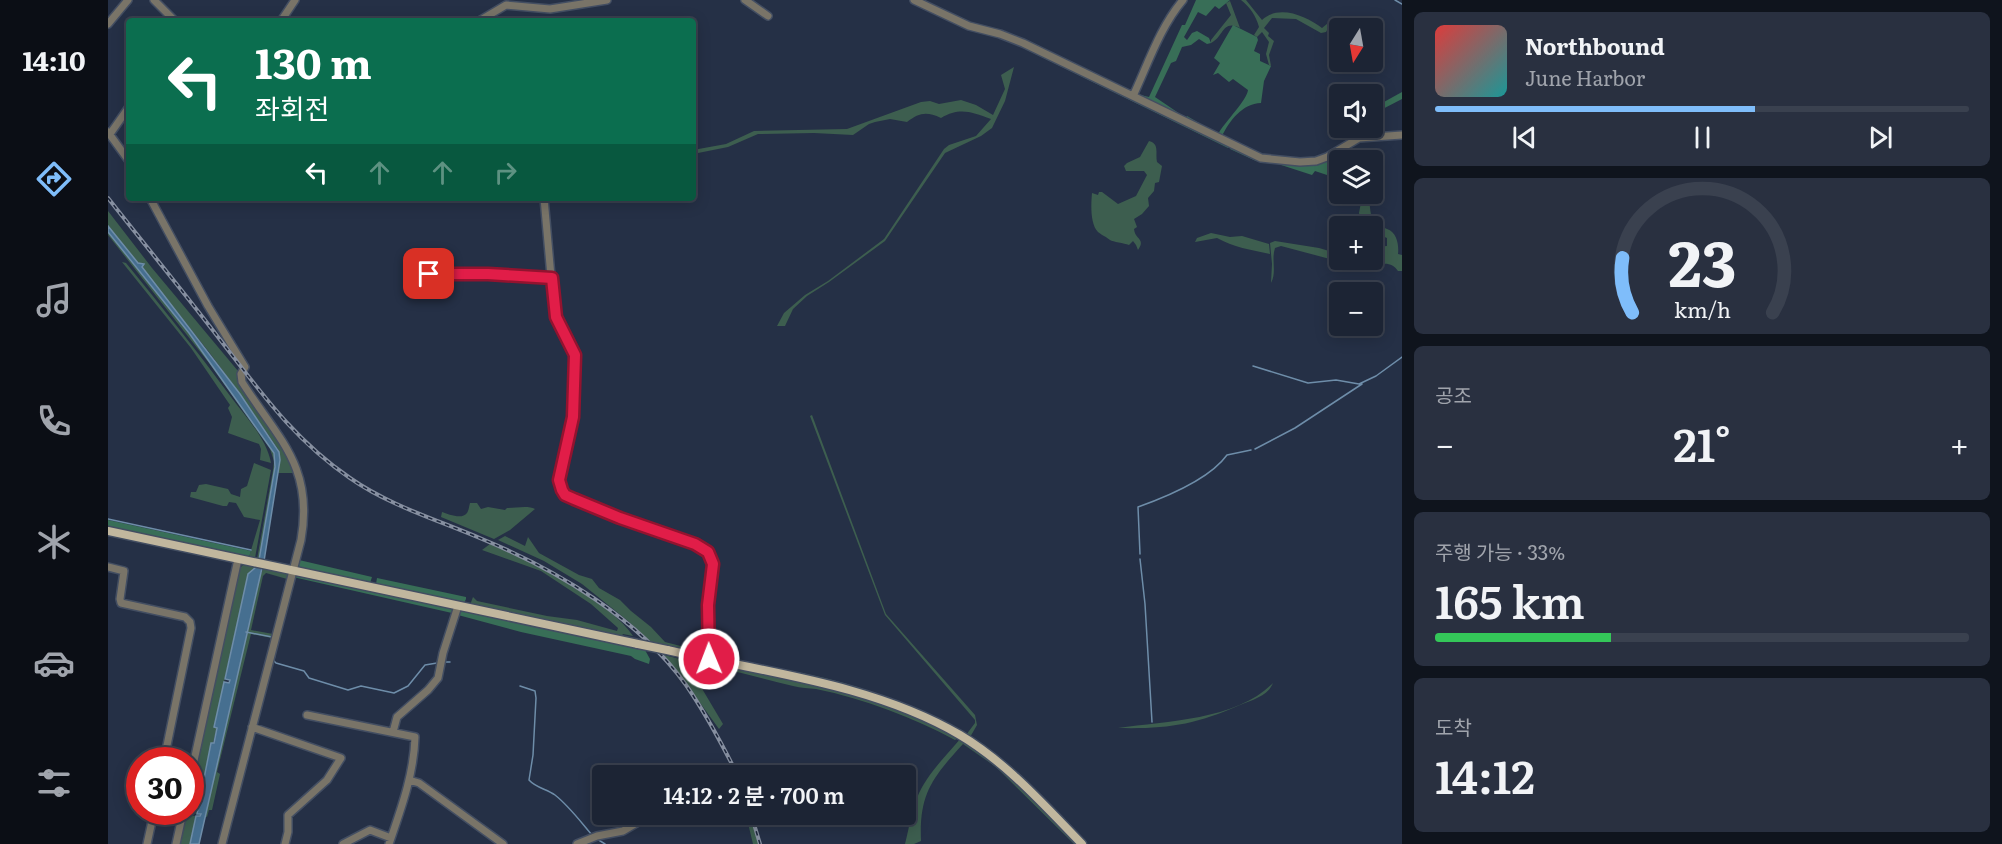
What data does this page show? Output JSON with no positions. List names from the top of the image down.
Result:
{
  "north": "bottom",
  "page": {
    "tabs": "14:10",
    "map_buttons": ["+", "−"],
    "turn": ["130 m", "좌회전"],
    "song": ["Northbound", "June Harbor"],
    "tile": [
      "공조",
      ["주행 가능 · 33%", "165 km"],
      ["도착", "14:12"]
    ],
    "heat": ["−", "21°", "+"],
    "limit": "30",
    "trip": "14:12 · 2 분 · 700 m",
    "gauge": ["23", "km/h"]
  }
}
